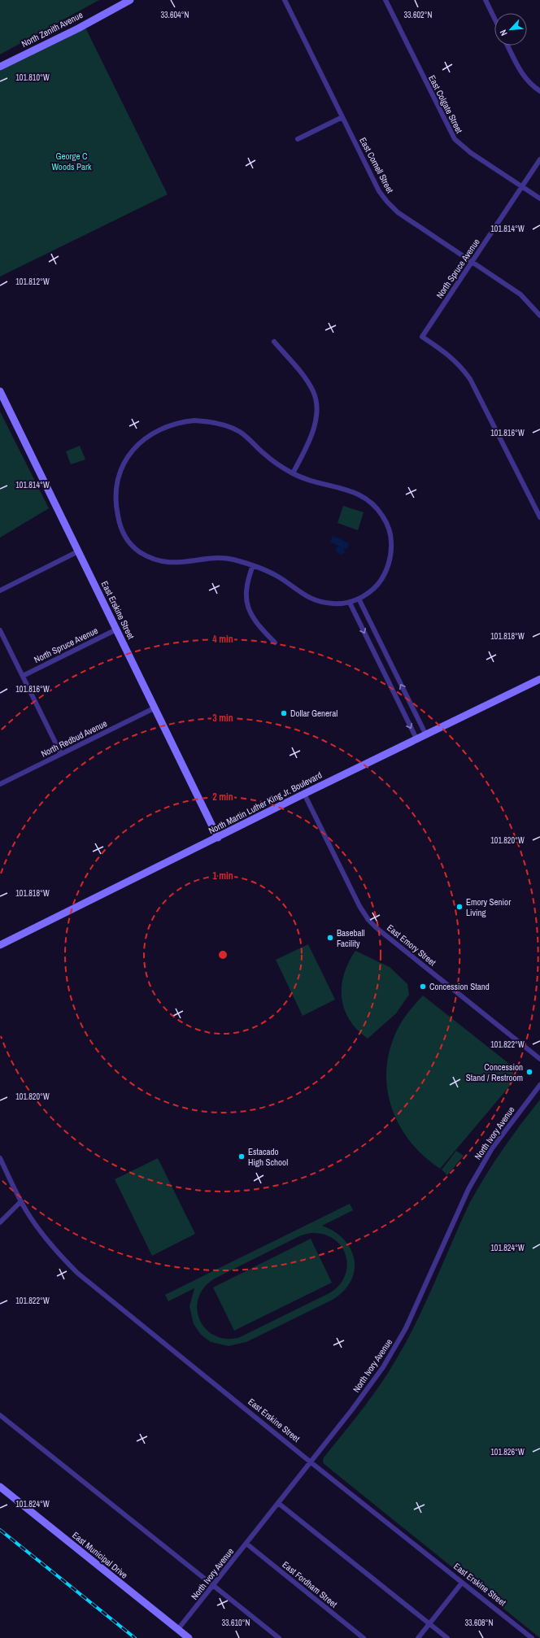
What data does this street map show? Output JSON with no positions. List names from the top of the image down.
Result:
{
  "streets": {
    "street": [
      "North Zenith Avenue",
      "East Colgate Street",
      "East Cornell Street",
      "North Spruce Avenue",
      "East Erskine Street",
      "North Redbud Avenue",
      "North Martin Luther King Jr. Boulevard",
      "East Emory Street",
      "North Ivory Avenue",
      "East Municipal Drive",
      "East Fordham Street"
    ]
  },
  "crossings": [
    ["East Colgate Street", "North Spruce Avenue"],
    ["East Cornell Street", "North Spruce Avenue"],
    ["North Spruce Avenue", "East Erskine Street"],
    ["East Erskine Street", "North Redbud Avenue"],
    ["East Erskine Street", "North Martin Luther King Jr. Boulevard"],
    ["East Erskine Street", "North Ivory Avenue"],
    ["North Martin Luther King Jr. Boulevard", "East Emory Street"],
    ["North Ivory Avenue", "East Municipal Drive"],
    ["North Ivory Avenue", "East Fordham Street"]
  ],
  "parks": ["George C Woods Park"],
  "places": [
    "Dollar General",
    "Emory Senior Living",
    "Baseball Facility",
    "Concession Stand",
    "Concession Stand / Restroom",
    "Estacado High School"
  ],
  "north": "bottom left",
  "coordinates": [
    "33.602°N",
    "33.604°N",
    "101.810°W",
    "101.814°W",
    "101.812°W",
    "101.816°W",
    "101.818°W",
    "101.820°W",
    "101.822°W",
    "101.824°W",
    "101.826°W",
    "33.610°N",
    "33.608°N"
  ],
  "rings": [
    "4 min",
    "3 min",
    "2 min",
    "1 min"
  ]
}
